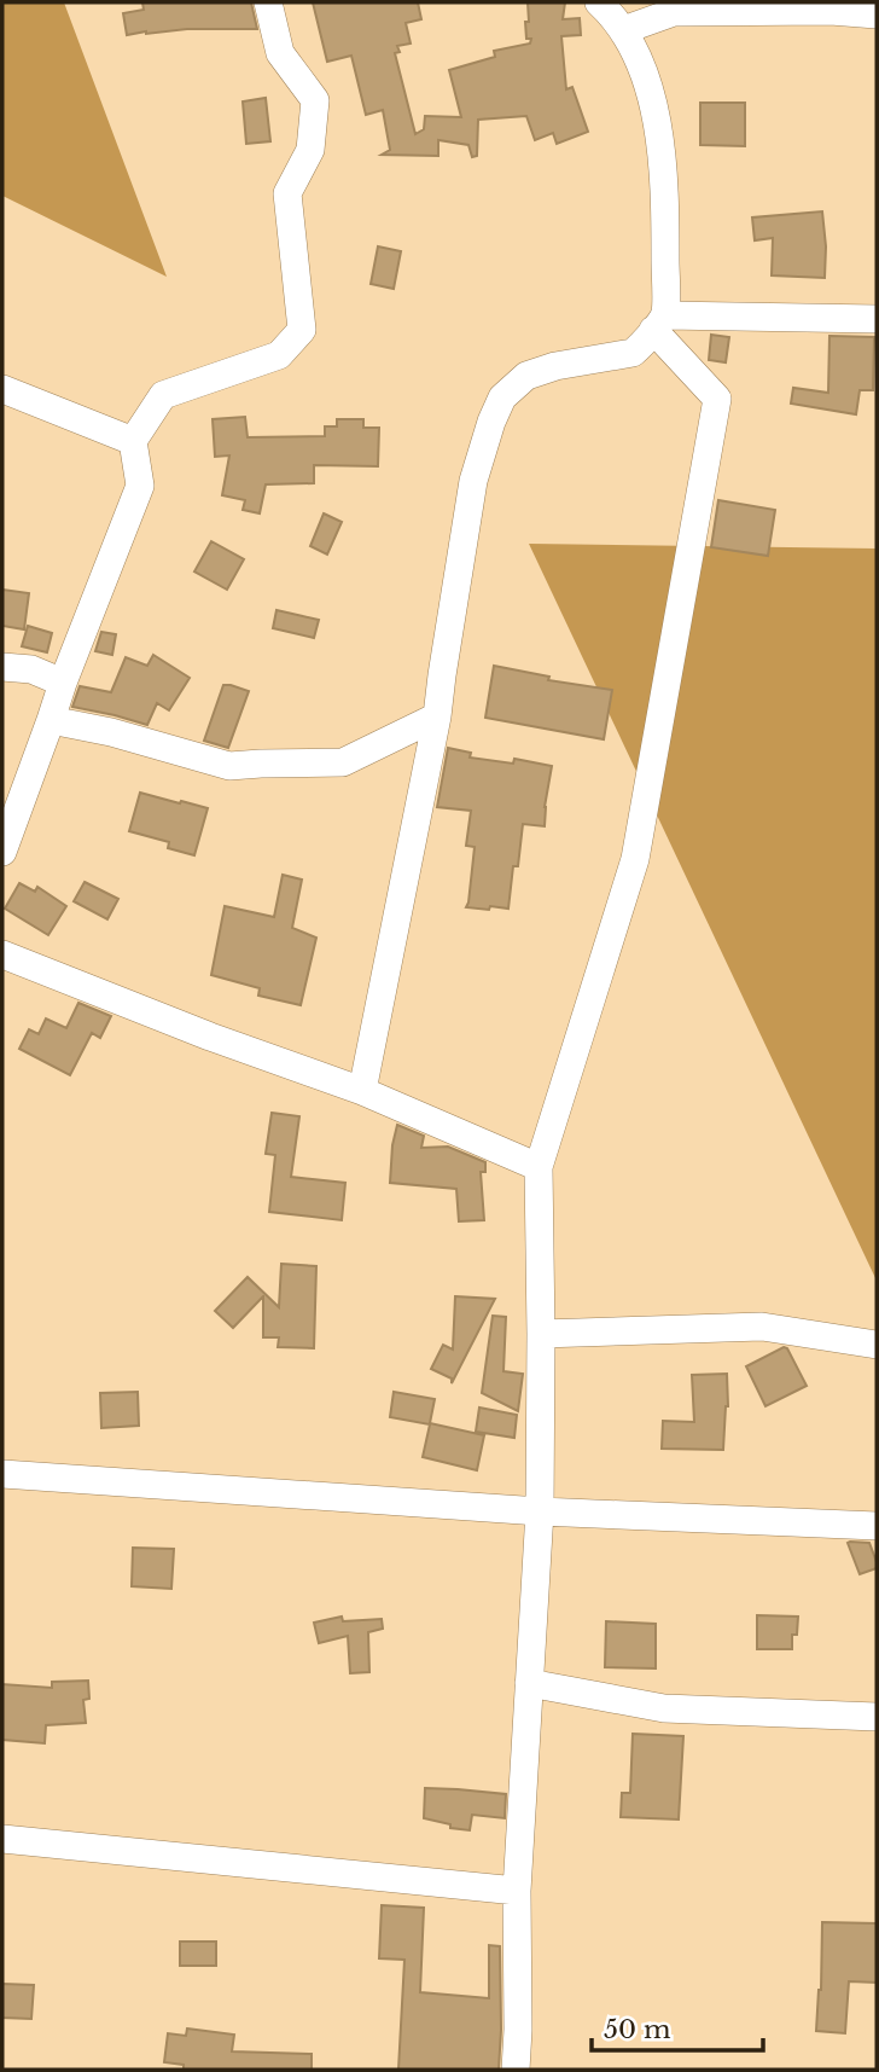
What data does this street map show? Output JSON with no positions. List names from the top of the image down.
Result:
{
  "scale_bar": "50 m"
}
